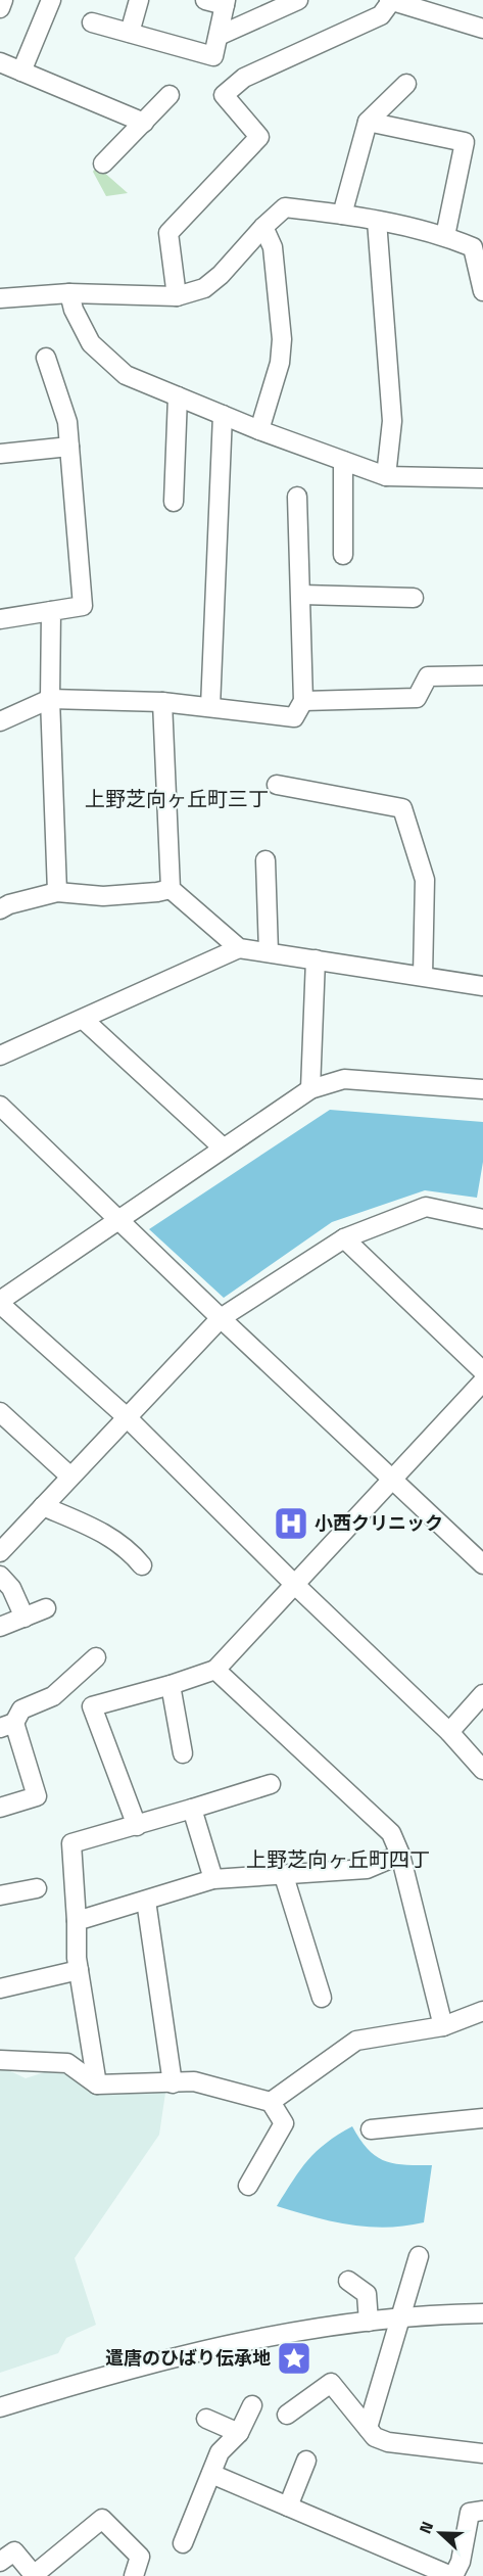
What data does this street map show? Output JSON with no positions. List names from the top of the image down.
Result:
{
  "districts": ["上野芝向ヶ丘町三丁", "上野芝向ヶ丘町四丁"],
  "places": {
    "hospital": ["小西クリニック"],
    "place": ["遣唐のひばり伝承地"]
  },
  "north": "left"
}
